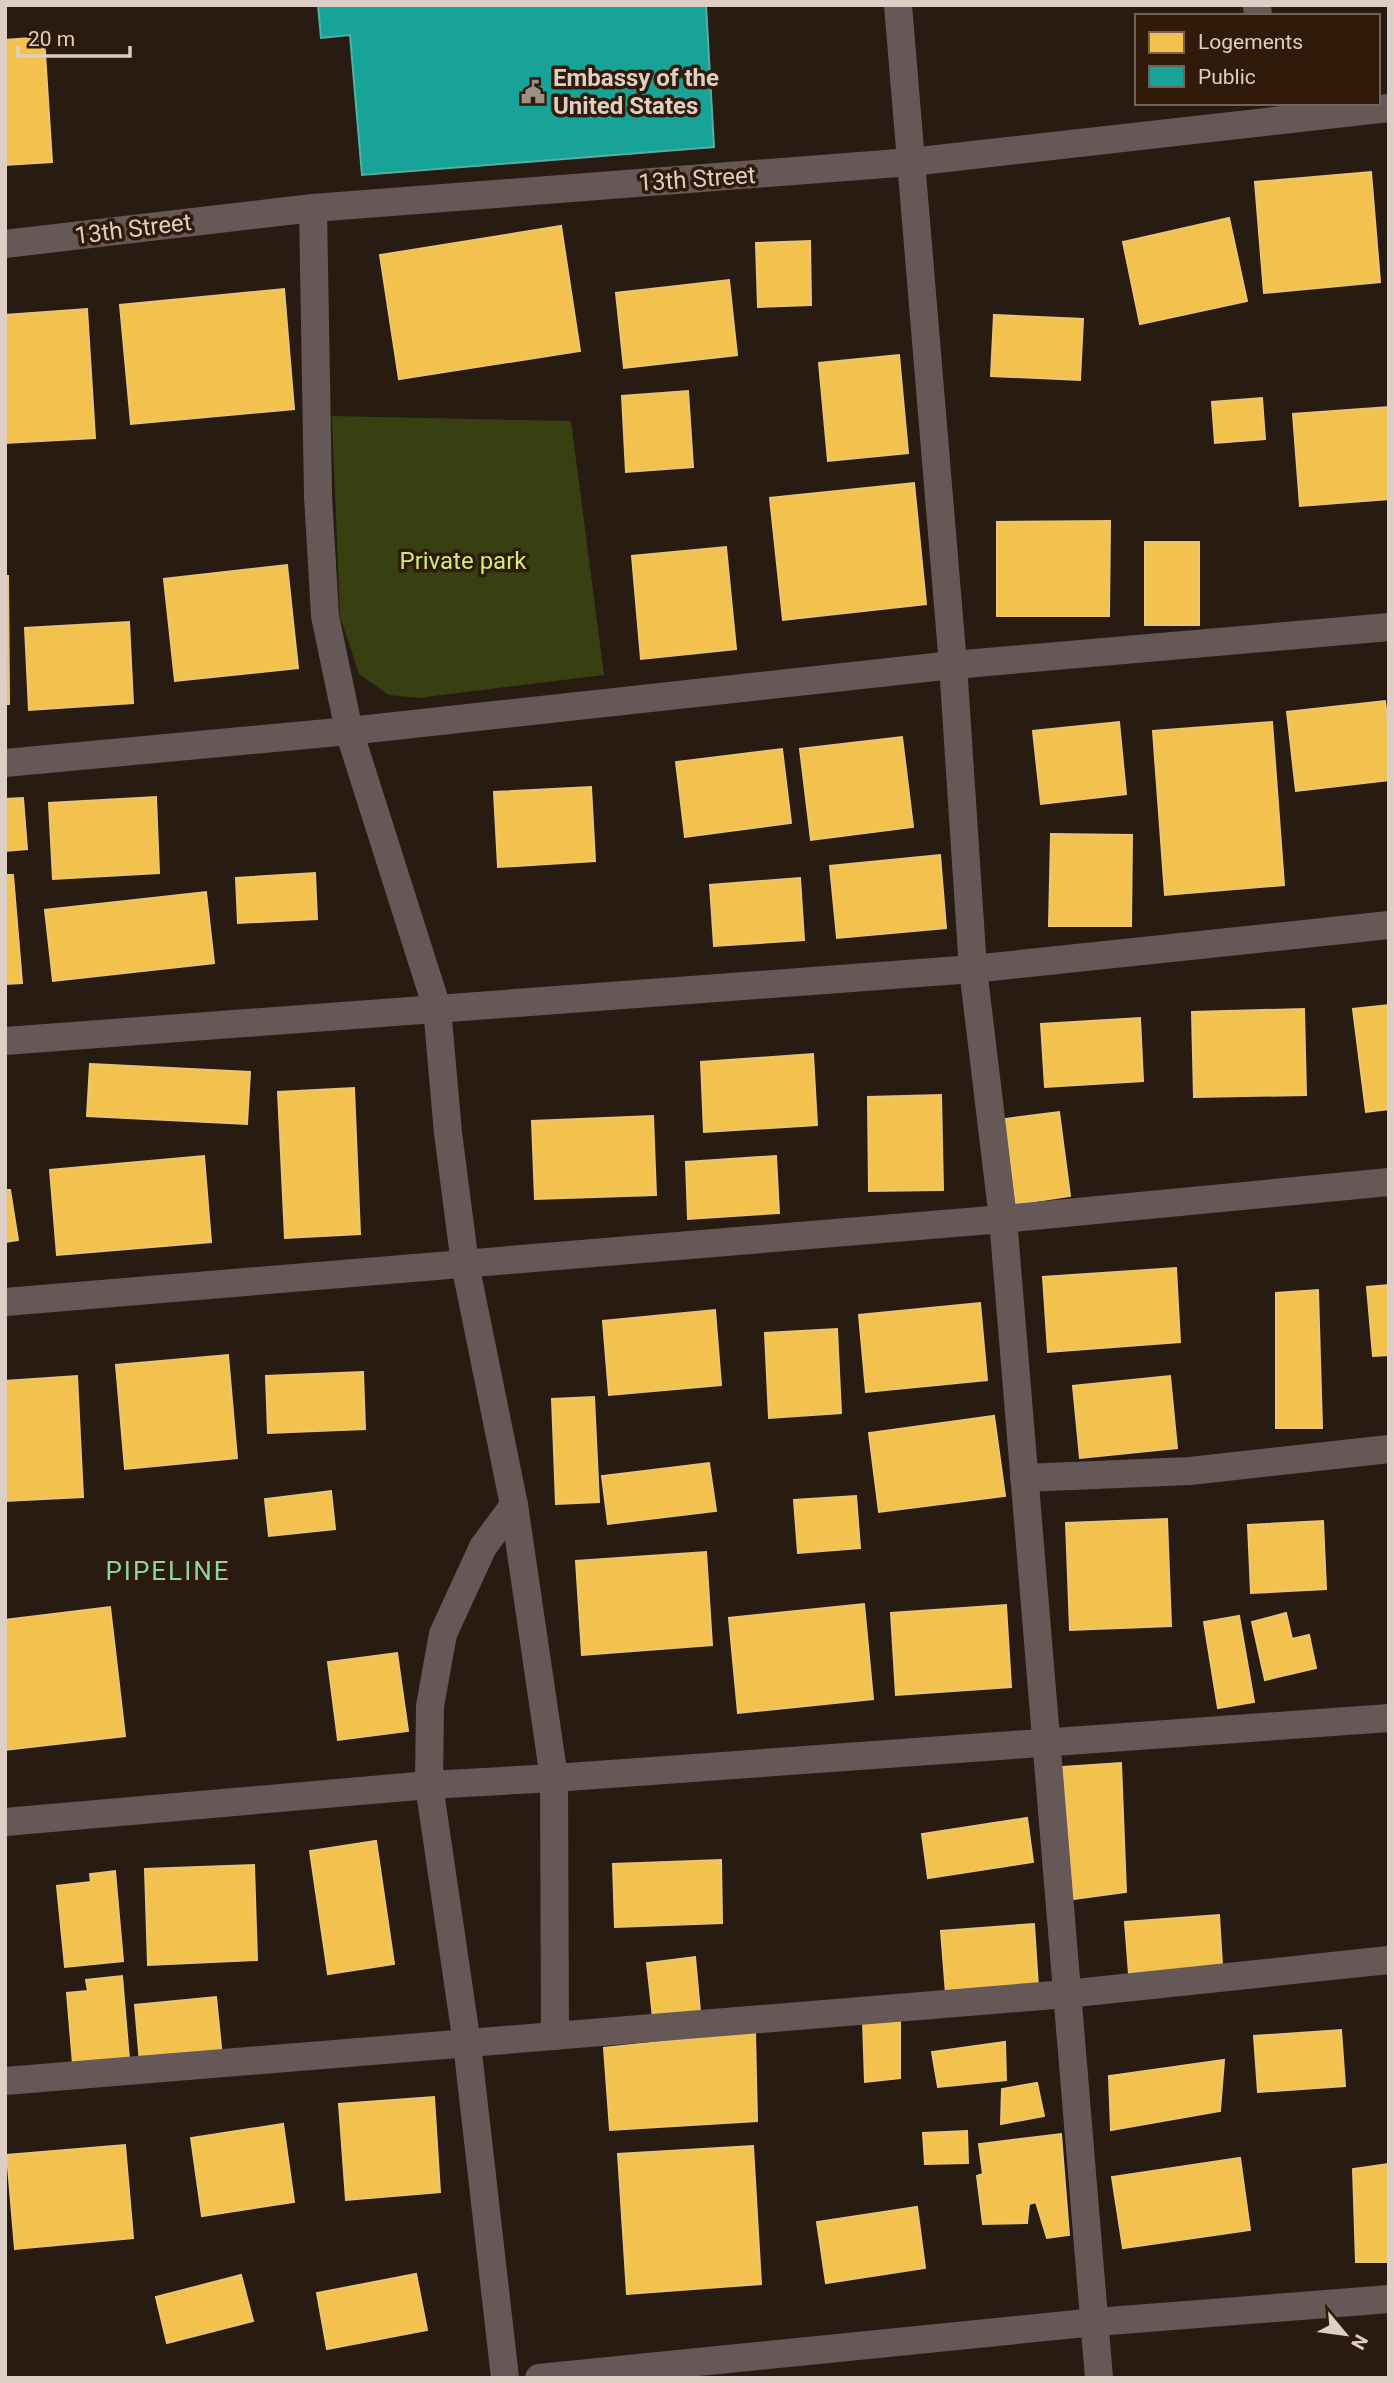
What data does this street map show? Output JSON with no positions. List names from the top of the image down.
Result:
{
  "streets": {
    "street": ["13th Street"]
  },
  "districts": ["PIPELINE"],
  "parks": ["Private park"],
  "places": {
    "public building": ["Embassy of the United States"]
  },
  "legend": ["Logements", "Public"],
  "scale_bar": "20 m",
  "north": "bottom right"
}
